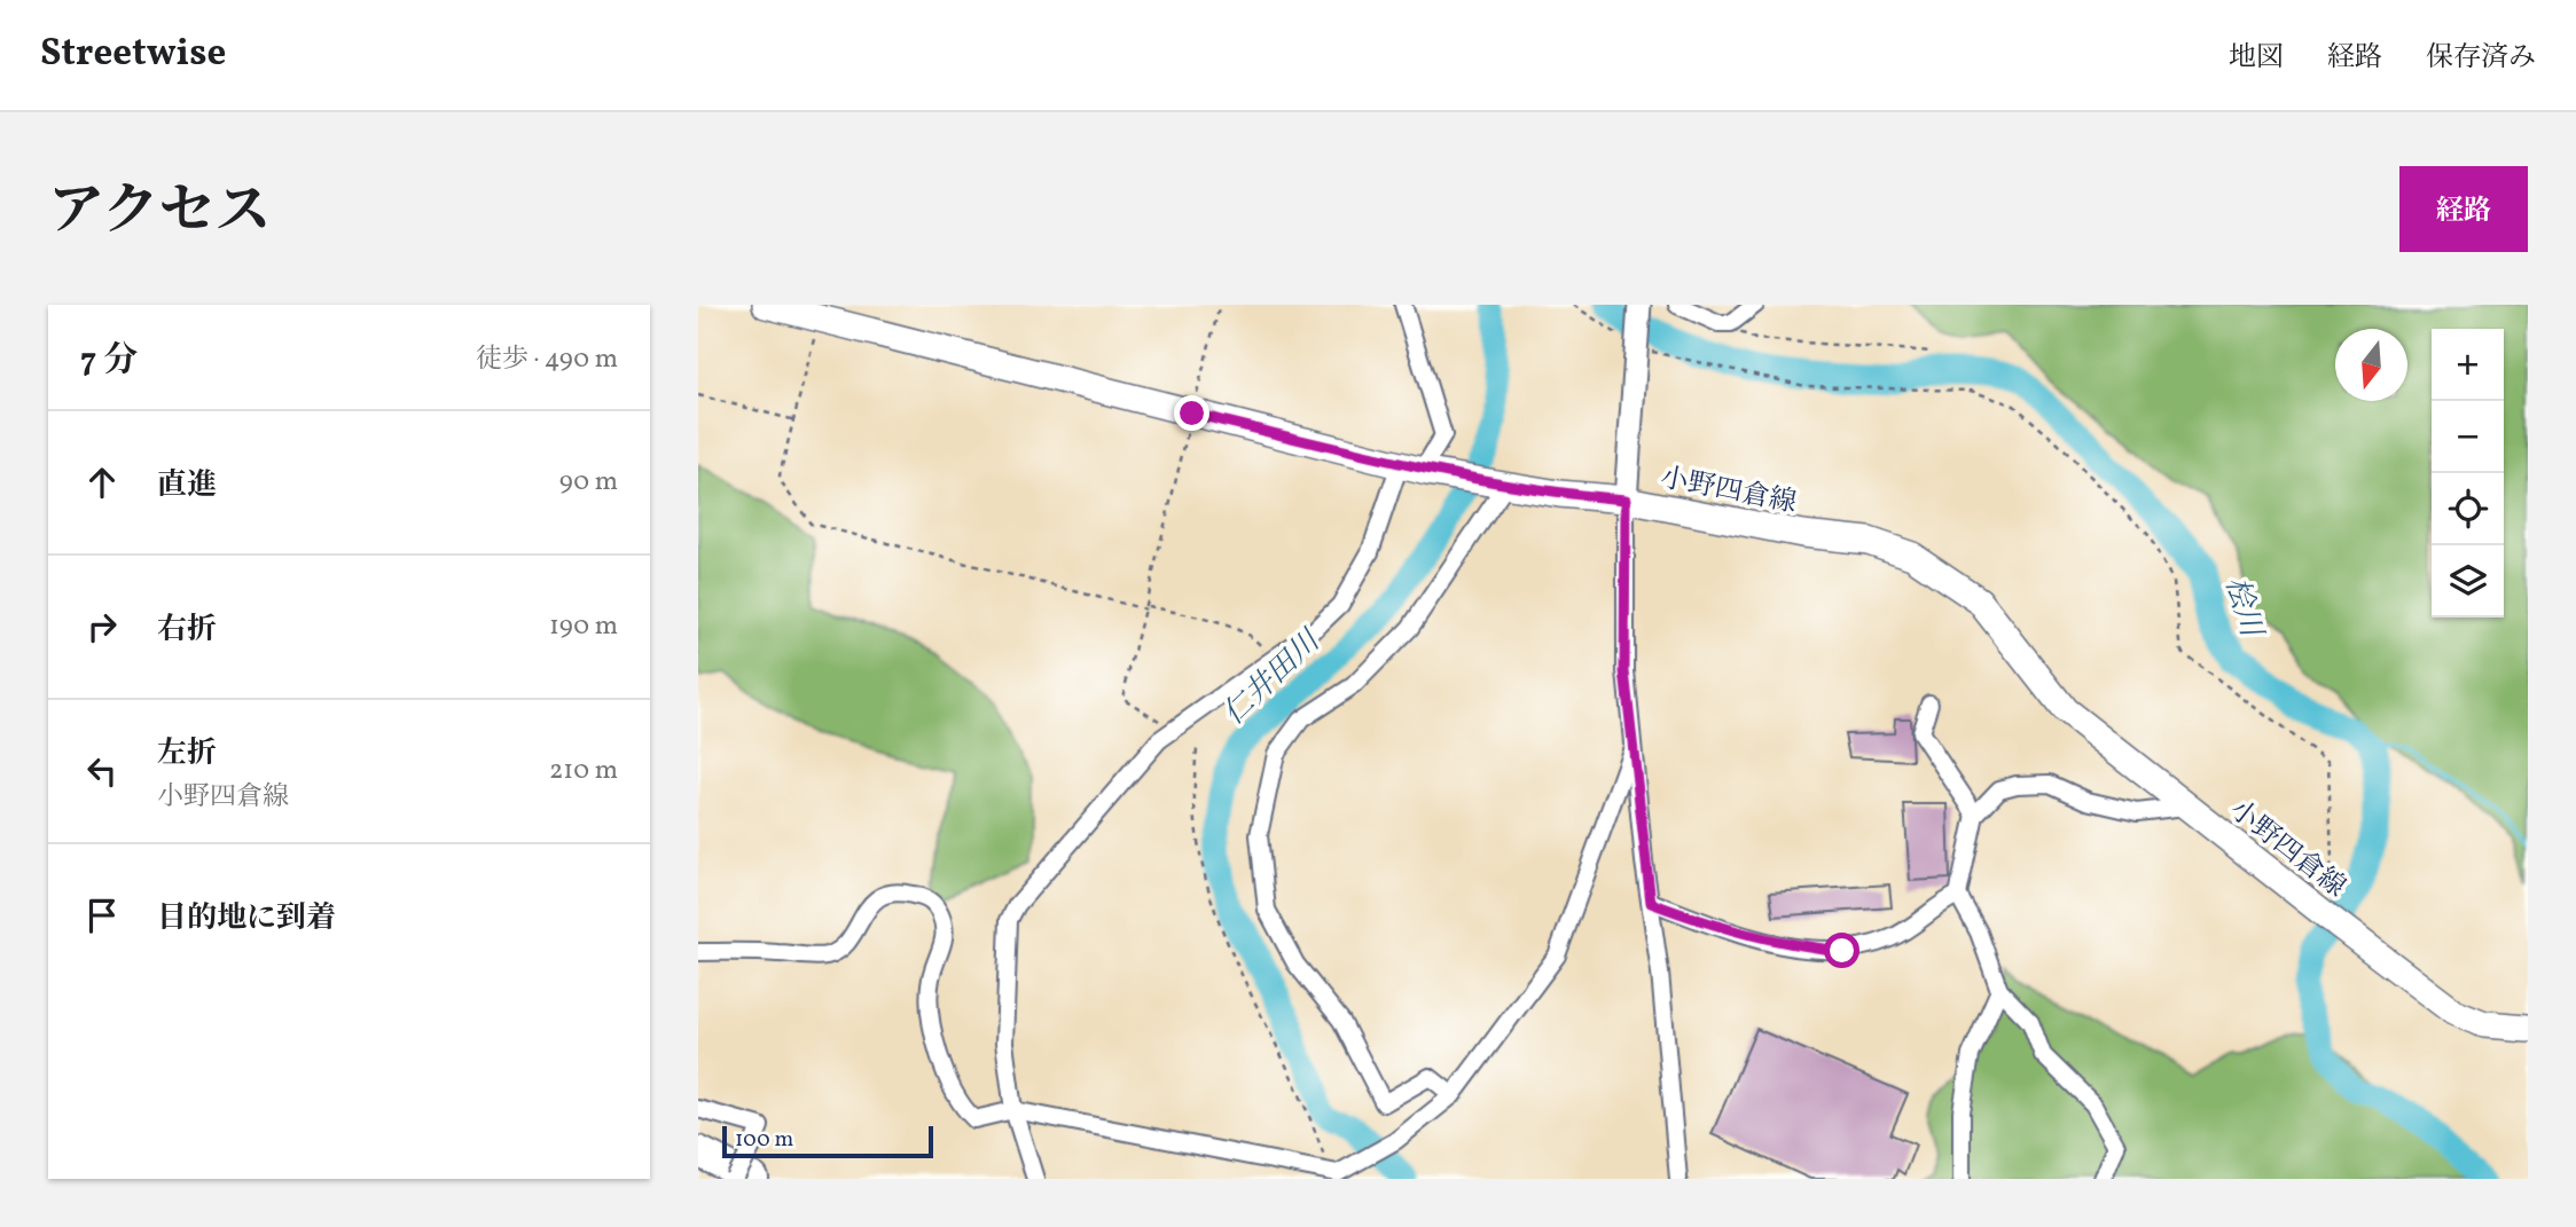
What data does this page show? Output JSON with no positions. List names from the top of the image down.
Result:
{
  "streets": {
    "main road": ["小野四倉線"]
  },
  "water": ["桧川", "仁井田川"],
  "scale_bar": "100 m",
  "north": "bottom",
  "page": {
    "header": "Streetwise",
    "nav": ["地図", "経路", "保存済み"],
    "title": "アクセス",
    "buttons": "経路",
    "heading": ["7 分", "徒歩 · 490 m"],
    "map_buttons": ["+", "−"],
    "list": [
      ["直進", "90 m"],
      ["右折", "190 m"],
      ["左折", "小野四倉線", "210 m"],
      "目的地に到着"
    ],
    "scale": "100 m"
  }
}
